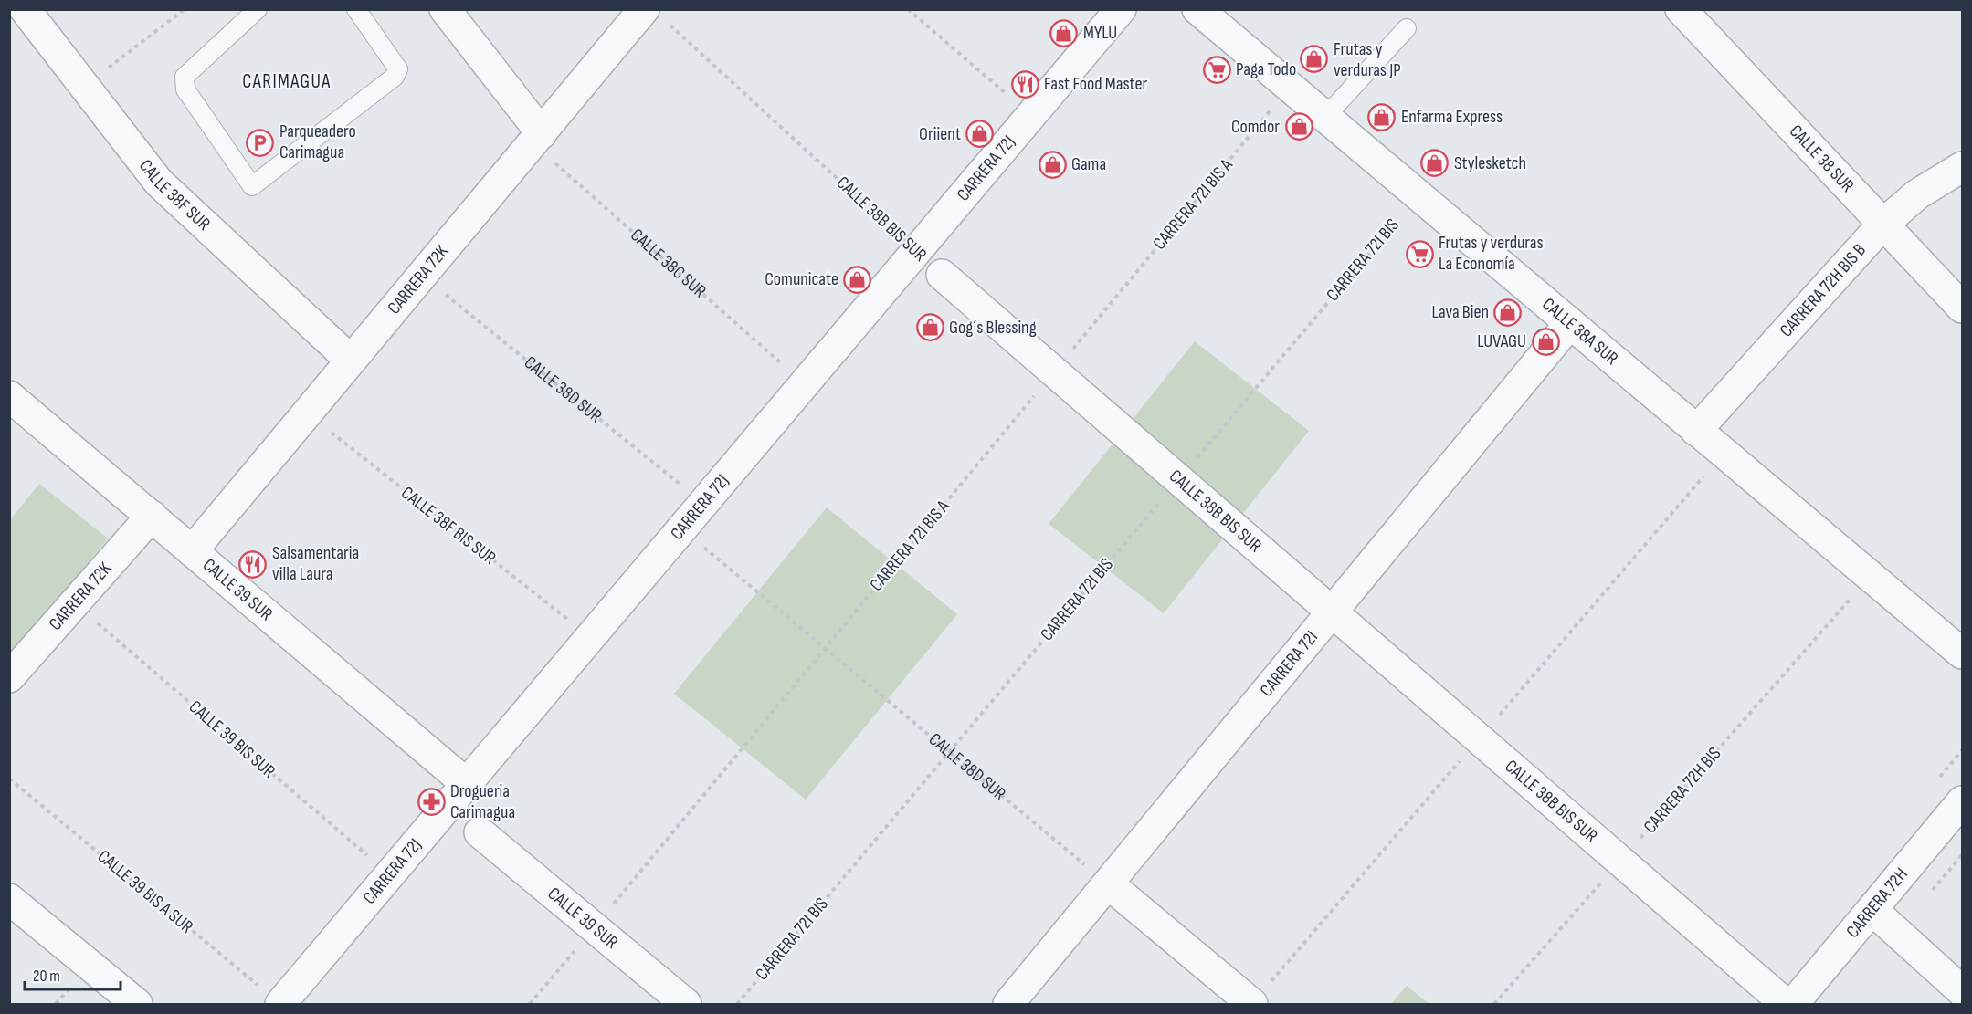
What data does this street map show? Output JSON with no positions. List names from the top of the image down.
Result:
{
  "streets": {
    "street": [
      "CALLE 38 SUR",
      "CARRERA 72J",
      "CALLE 38F SUR",
      "CALLE 38B BIS SUR",
      "CARRERA 72K",
      "CARRERA 72H BIS B",
      "CALLE 38A SUR",
      "CALLE 39 SUR",
      "CARRERA 72I",
      "CARRERA 72H"
    ],
    "path": [
      "CARRERA 72I BIS A",
      "CARRERA 72I BIS",
      "CALLE 38C SUR",
      "CALLE 38D SUR",
      "CALLE 38F BIS SUR",
      "CALLE 39 BIS SUR",
      "CARRERA 72H BIS",
      "CALLE 39 BIS A SUR"
    ]
  },
  "crossings": [
    ["CALLE 38 SUR", "CARRERA 72H BIS B"],
    ["CARRERA 72J", "CALLE 38B BIS SUR"],
    ["CARRERA 72J", "CALLE 38C SUR"],
    ["CARRERA 72J", "CALLE 38D SUR"],
    ["CARRERA 72J", "CALLE 38F BIS SUR"],
    ["CARRERA 72J", "CALLE 39 SUR"],
    ["CARRERA 72J", "CALLE 39 BIS SUR"],
    ["CARRERA 72J", "CALLE 39 BIS A SUR"],
    ["CALLE 38F SUR", "CARRERA 72K"],
    ["CARRERA 72I BIS A", "CALLE 38B BIS SUR"],
    ["CARRERA 72I BIS A", "CALLE 38A SUR"],
    ["CARRERA 72I BIS A", "CALLE 38D SUR"],
    ["CARRERA 72I BIS A", "CALLE 39 SUR"],
    ["CALLE 38B BIS SUR", "CARRERA 72I BIS"],
    ["CALLE 38B BIS SUR", "CARRERA 72K"],
    ["CALLE 38B BIS SUR", "CARRERA 72I"],
    ["CALLE 38B BIS SUR", "CARRERA 72H BIS"],
    ["CARRERA 72I BIS", "CALLE 38A SUR"],
    ["CARRERA 72I BIS", "CALLE 38D SUR"],
    ["CALLE 38C SUR", "CARRERA 72K"],
    ["CARRERA 72K", "CALLE 38D SUR"],
    ["CARRERA 72K", "CALLE 38F BIS SUR"],
    ["CARRERA 72K", "CALLE 39 SUR"],
    ["CARRERA 72K", "CALLE 39 BIS SUR"],
    ["CARRERA 72H BIS B", "CALLE 38A SUR"],
    ["CALLE 38A SUR", "CARRERA 72I"],
    ["CALLE 38A SUR", "CARRERA 72H BIS"],
    ["CALLE 38D SUR", "CARRERA 72I"]
  ],
  "districts": ["CARIMAGUA"],
  "places": {
    "shop": [
      "MYLU",
      "Frutas y verduras JP",
      "Enfarma Express",
      "Comdor",
      "Oriient",
      "Stylesketch",
      "Gama",
      "Comunicate",
      "Lava Bien",
      "Gog´s Blessing",
      "LUVAGU"
    ],
    "supermarket": ["Paga Todo", "Frutas y verduras La Economía"],
    "restaurant": ["Fast Food Master", "Salsamentaria villa Laura"],
    "parking": ["Parqueadero Carimagua"],
    "pharmacy": ["Drogueria Carimagua"]
  },
  "scale_bar": "20 m"
}
